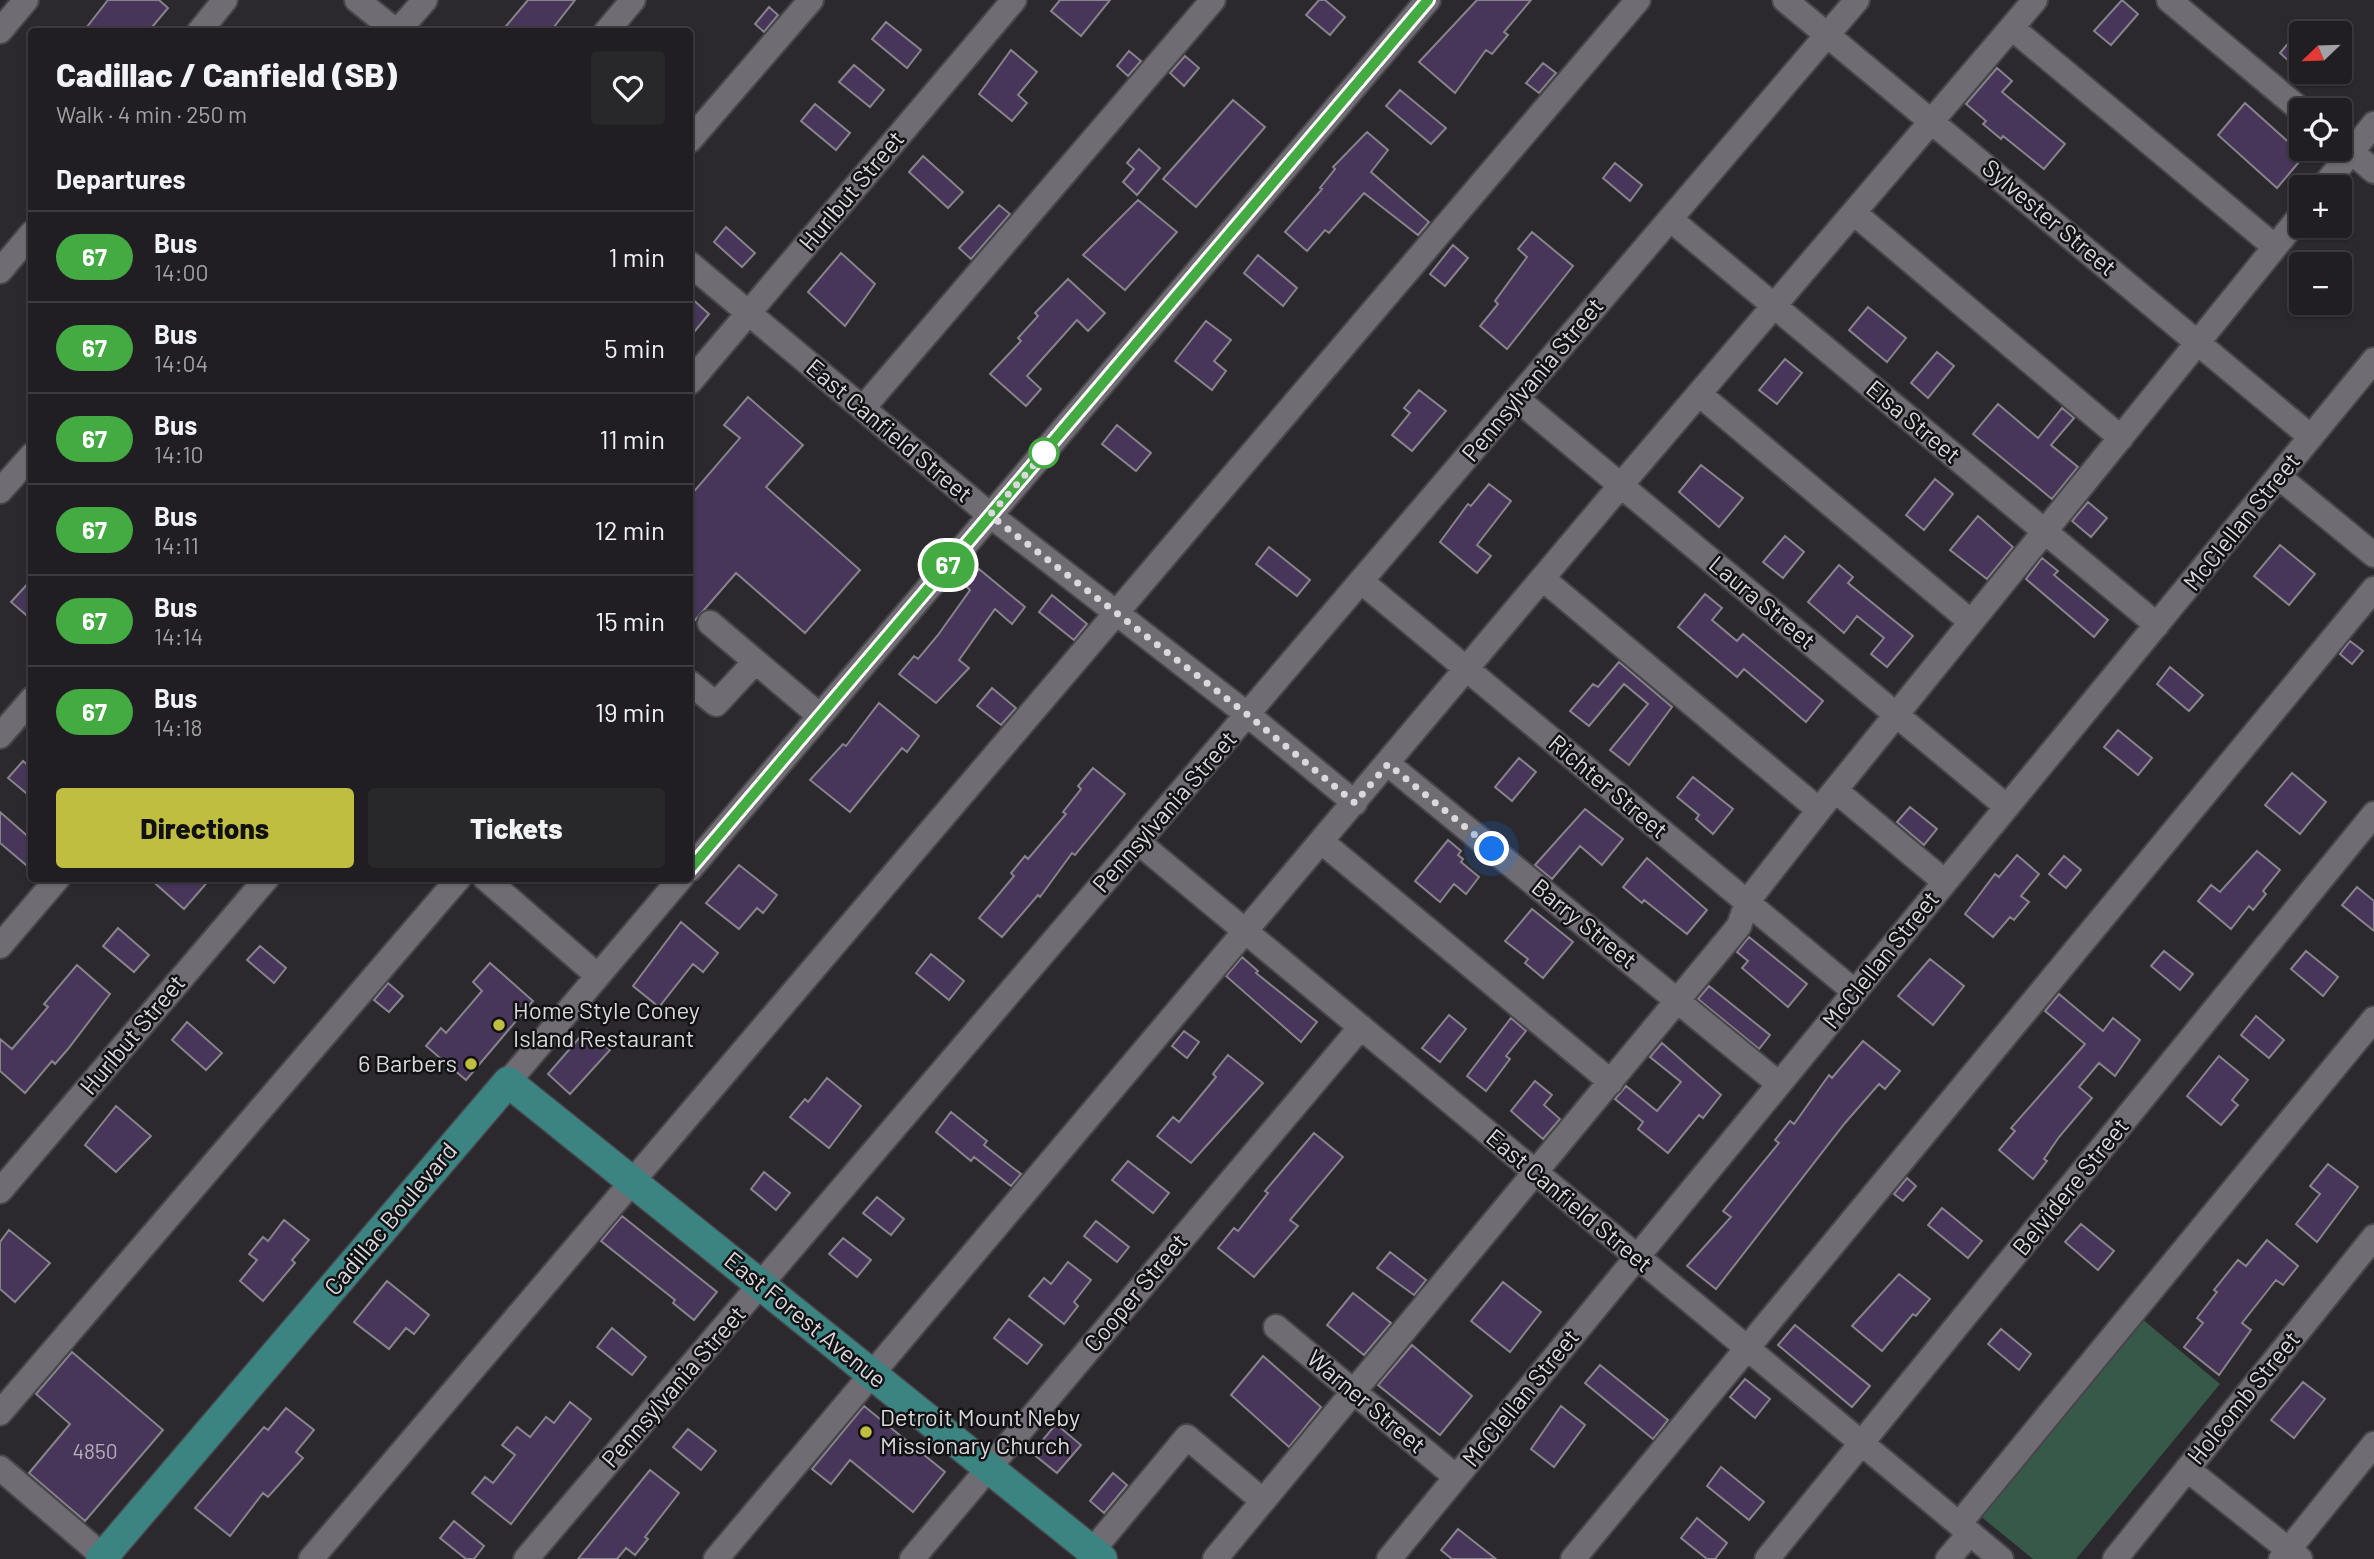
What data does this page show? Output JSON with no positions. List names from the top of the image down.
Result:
{
  "streets": {
    "main road": ["Cadillac Boulevard", "East Forest Avenue"],
    "street": [
      "Hurlbut Street",
      "Sylvester Street",
      "Pennsylvania Street",
      "Elsa Street",
      "East Canfield Street",
      "McClellan Street",
      "Laura Street",
      "Richter Street",
      "Barry Street",
      "Belvidere Street",
      "Cooper Street",
      "Holcomb Street",
      "Warner Street"
    ]
  },
  "crossings": [
    ["Hurlbut Street", "East Canfield Street"],
    ["Sylvester Street", "Pennsylvania Street"],
    ["Sylvester Street", "McClellan Street"],
    ["Pennsylvania Street", "Elsa Street"],
    ["Pennsylvania Street", "East Canfield Street"],
    ["Pennsylvania Street", "Laura Street"],
    ["Pennsylvania Street", "Richter Street"],
    ["Pennsylvania Street", "East Forest Avenue"],
    ["Elsa Street", "McClellan Street"],
    ["East Canfield Street", "McClellan Street"],
    ["East Canfield Street", "Belvidere Street"],
    ["East Canfield Street", "Cooper Street"],
    ["McClellan Street", "Laura Street"],
    ["McClellan Street", "Richter Street"],
    ["McClellan Street", "Barry Street"],
    ["McClellan Street", "Warner Street"],
    ["Cadillac Boulevard", "East Forest Avenue"],
    ["Cooper Street", "East Forest Avenue"]
  ],
  "places": ["Home Style Coney Island Restaurant", "6 Barbers", "Detroit Mount Neby Missionary Church"],
  "lines": ["bus line 67"],
  "house_numbers": ["4850"],
  "north": "bottom left",
  "page": {
    "on_map": "67",
    "map_buttons": ["+", "−"],
    "heading": [
      ["Cadillac / Canfield (SB)", "Walk · 4 min · 250 m"],
      "Departures"
    ],
    "list": [
      {
        "mark": "67",
        "name": "Bus",
        "note": "14:00",
        "value": "1 min"
      },
      {
        "mark": "67",
        "name": "Bus",
        "note": "14:04",
        "value": "5 min"
      },
      {
        "mark": "67",
        "name": "Bus",
        "note": "14:10",
        "value": "11 min"
      },
      {
        "mark": "67",
        "name": "Bus",
        "note": "14:11",
        "value": "12 min"
      },
      {
        "mark": "67",
        "name": "Bus",
        "note": "14:14",
        "value": "15 min"
      },
      {
        "mark": "67",
        "name": "Bus",
        "note": "14:18",
        "value": "19 min"
      }
    ],
    "buttons": ["Directions", "Tickets"]
  }
}
